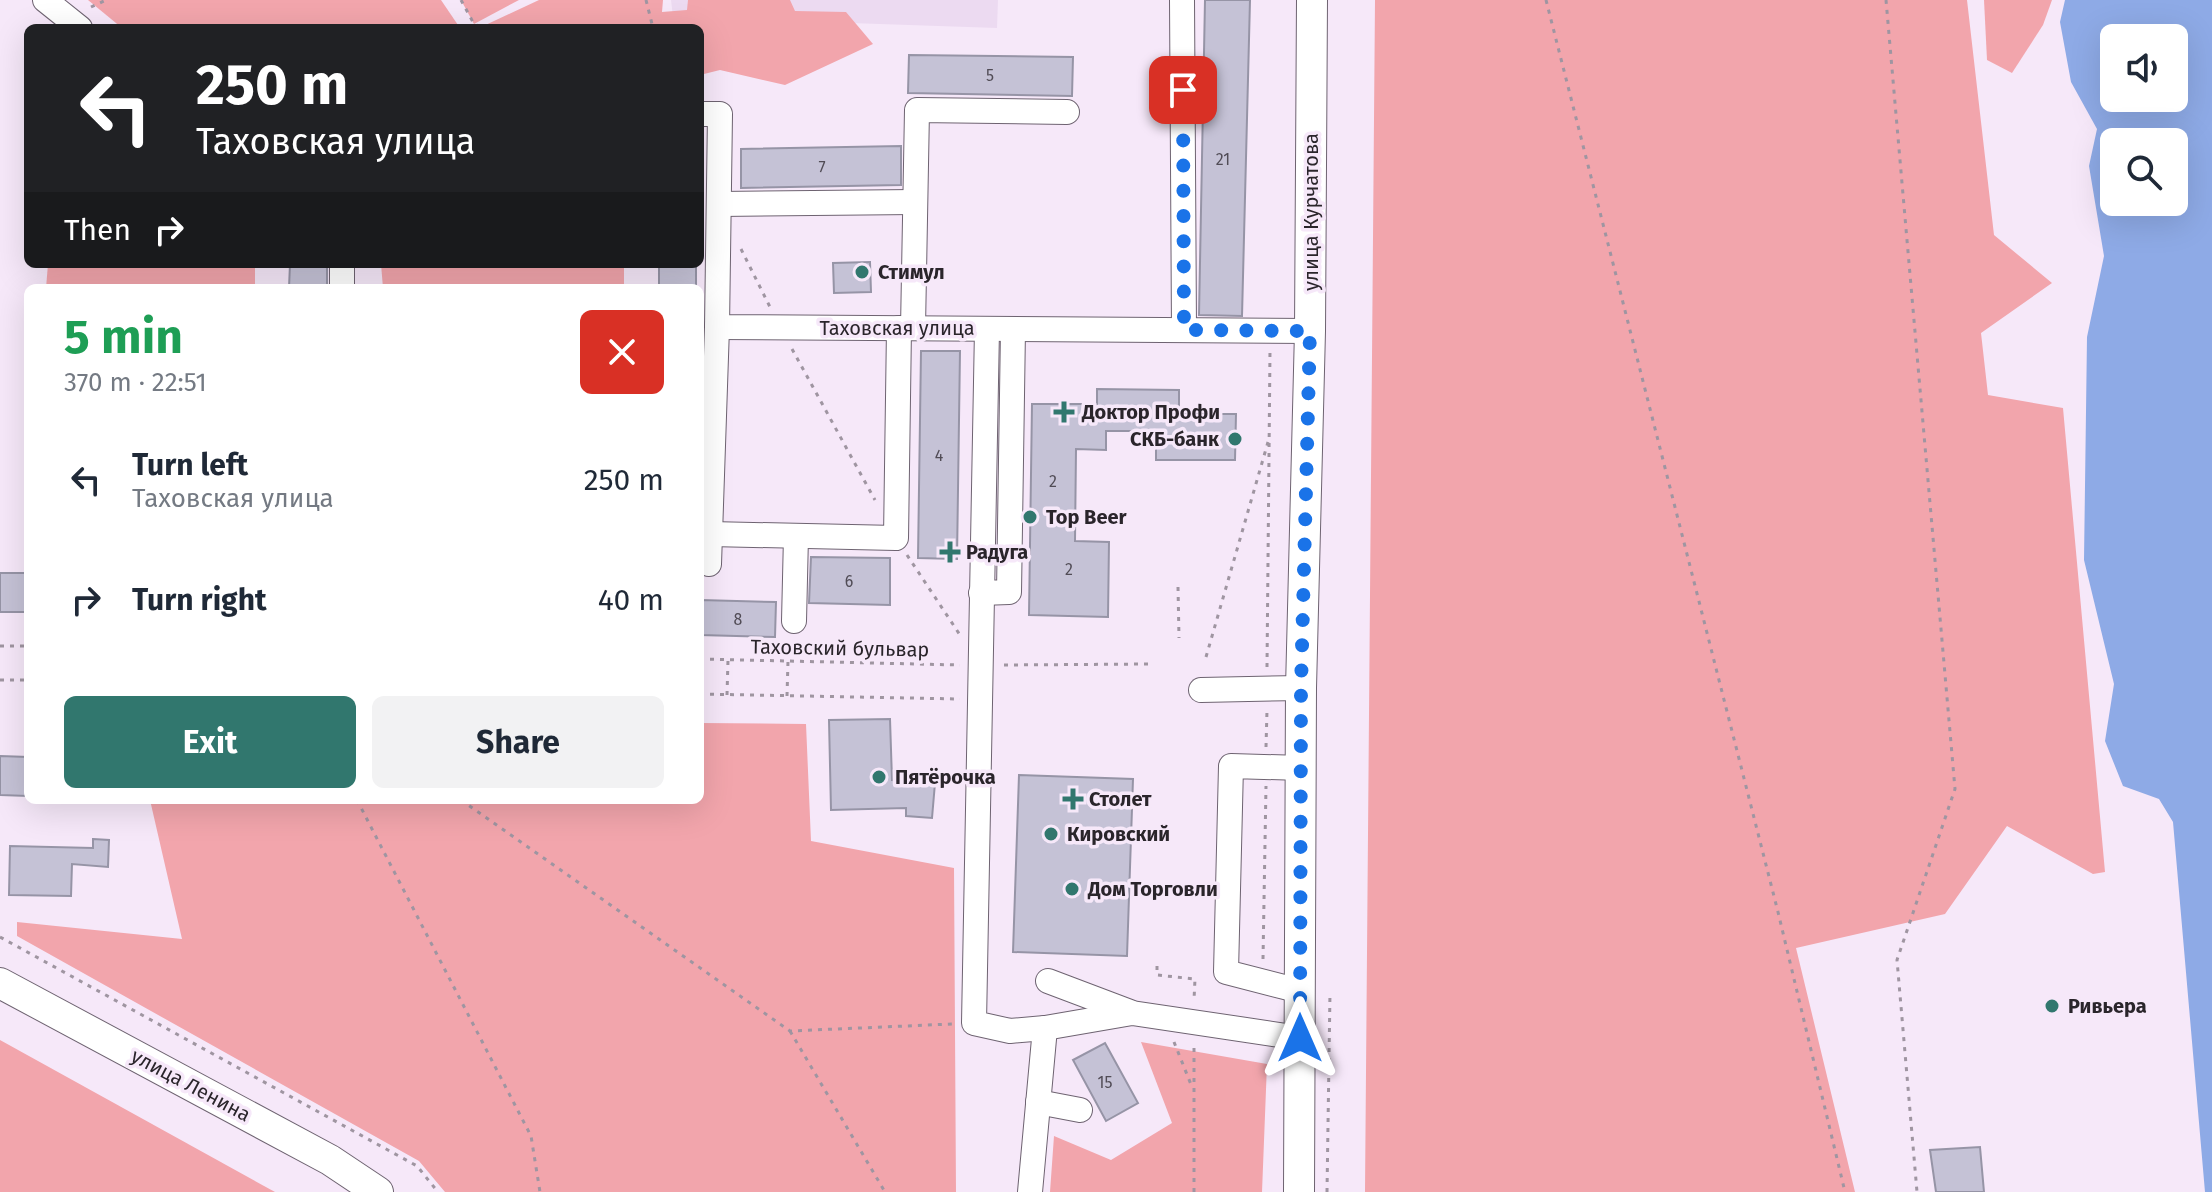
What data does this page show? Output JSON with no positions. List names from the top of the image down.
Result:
{
  "streets": {
    "main road": ["улица Курчатова", "улица Ленина"],
    "street": ["Таховская улица"],
    "path": ["Таховский бульвар"]
  },
  "crossings": [
    ["улица Курчатова", "Таховская улица"]
  ],
  "places": {
    "other": [
      "Стимул",
      "СКБ-банк",
      "Top Beer",
      "Пятёрочка",
      "Кировский",
      "Дом Торговли",
      "Ривьера"
    ],
    "health": ["Доктор Профи", "Радуга", "Столет"]
  },
  "house_numbers": [
    "5",
    "21",
    "7",
    "4",
    "2",
    "2",
    "6",
    "8",
    "15"
  ],
  "page": {
    "turn": ["250 m", "Таховская улица"],
    "then": "Then",
    "heading": ["5 min", "370 m · 22:51"],
    "list": [
      {
        "name": "Turn left",
        "note": "Таховская улица",
        "value": "250 m"
      },
      {
        "name": "Turn right",
        "value": "40 m"
      }
    ],
    "buttons": ["Exit", "Share"]
  }
}
